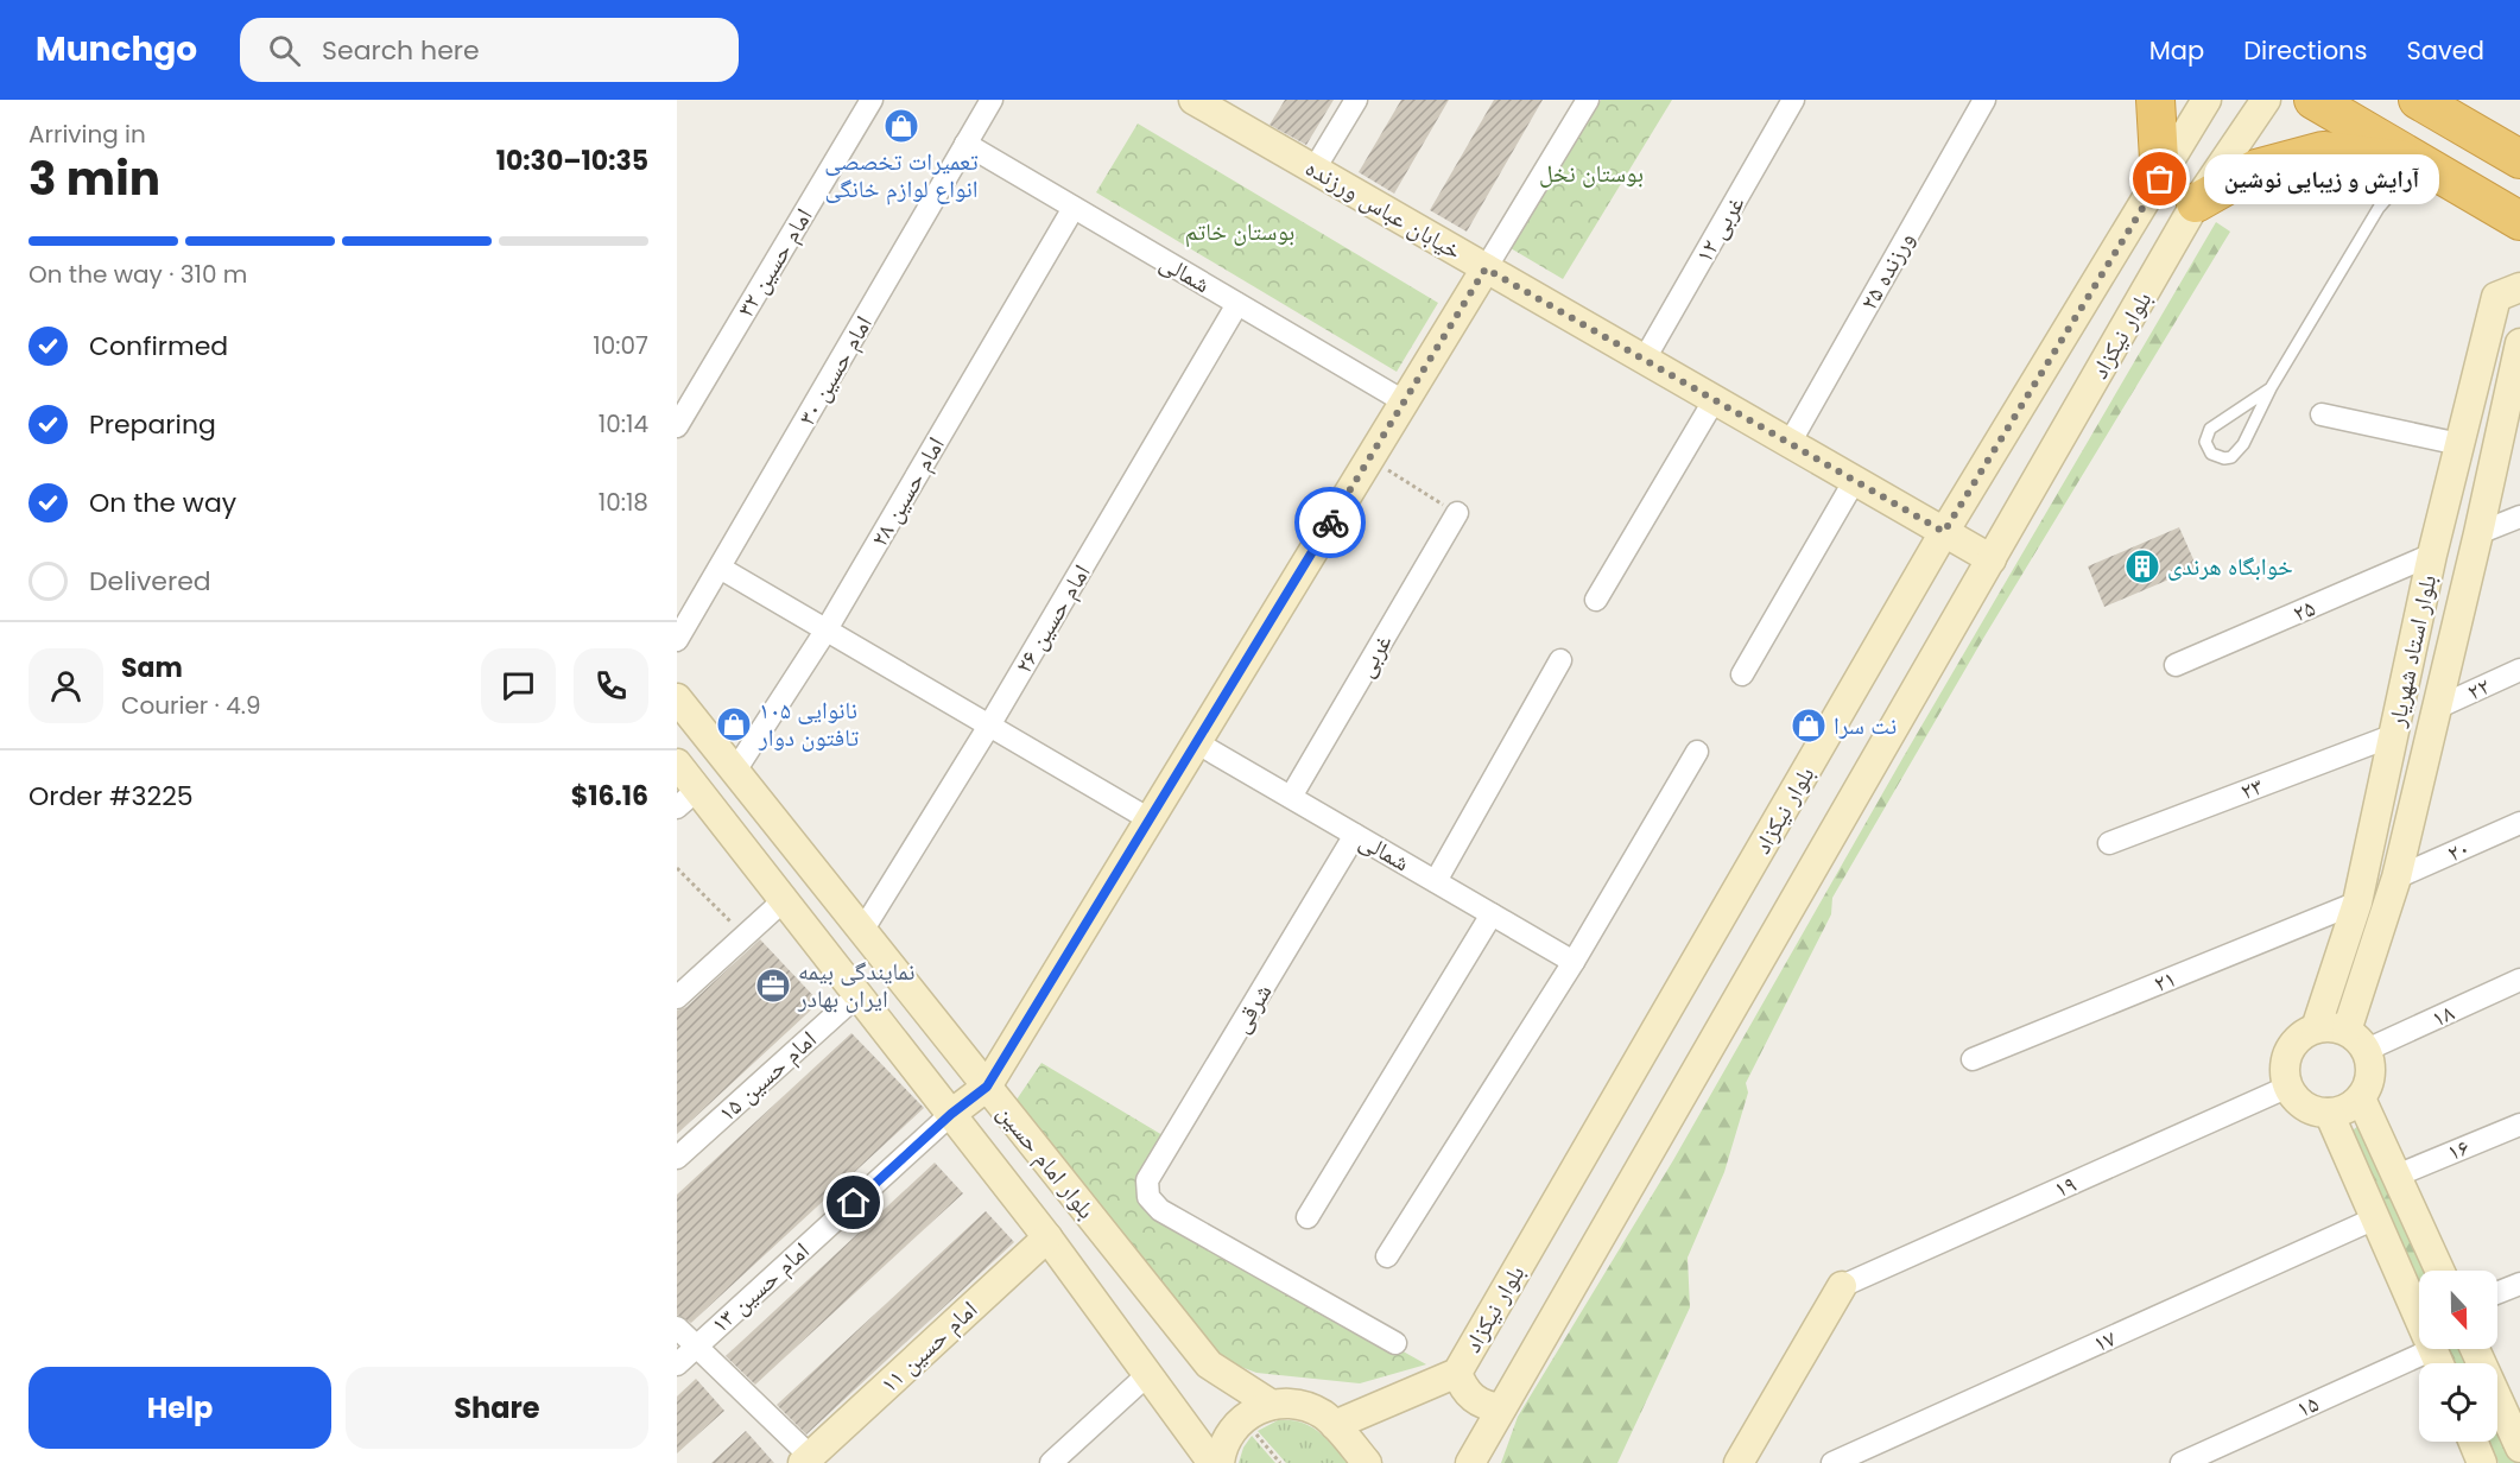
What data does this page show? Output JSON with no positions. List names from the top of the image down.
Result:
{
  "streets": {
    "main road": [
      "خیابان عباس ورزنده",
      "بلوار نیکزاد",
      "بلوار استاد شهریار",
      "بلوار امام حسین",
      "امام حسین ۱۱"
    ],
    "street": [
      "غربی ۱۲",
      "امام حسین ۳۲",
      "ورزنده ۲۵",
      "شمالی",
      "امام حسین ۳۰",
      "امام حسین ۲۸",
      "۲۵",
      "امام حسین ۲۶",
      "غربی",
      "۲۲",
      "۲۳",
      "۲۰",
      "۲۱",
      "شرقی",
      "۱۸",
      "امام حسین ۱۵",
      "۱۶",
      "۱۹",
      "امام حسین ۱۳",
      "۱۷",
      "۱۵"
    ]
  },
  "crossings": [
    ["خیابان عباس ورزنده", "غربی ۱۲"],
    ["خیابان عباس ورزنده", "ورزنده ۲۵"],
    ["خیابان عباس ورزنده", "بلوار نیکزاد"],
    ["شمالی", "امام حسین ۳۰"],
    ["شمالی", "امام حسین ۲۸"],
    ["شمالی", "امام حسین ۲۶"],
    ["شمالی", "غربی"],
    ["شمالی", "شرقی"],
    ["امام حسین ۲۸", "بلوار امام حسین"],
    ["۲۵", "بلوار استاد شهریار"],
    ["امام حسین ۲۶", "بلوار امام حسین"],
    ["بلوار استاد شهریار", "۲۲"],
    ["بلوار استاد شهریار", "۲۳"],
    ["بلوار استاد شهریار", "۲۰"],
    ["بلوار استاد شهریار", "۲۱"],
    ["بلوار استاد شهریار", "۱۸"],
    ["بلوار استاد شهریار", "۱۹"],
    ["۱۸", "۱۹"],
    ["امام حسین ۱۵", "بلوار امام حسین"],
    ["بلوار امام حسین", "امام حسین ۱۳"],
    ["بلوار امام حسین", "امام حسین ۱۱"]
  ],
  "parks": ["بوستان نخل", "بوستان خاتم"],
  "places": {
    "shop": ["تعمیرات تخصصی انواع لوازم خانگی", "نانوایی ۱۰۵ تافتون دوار", "نت سرا"],
    "other": ["آرایش و زیبایی نوشین"],
    "building": ["خوابگاه هرندی"],
    "office": ["نمایندگی بیمه ایران بهادر"]
  },
  "north": "bottom",
  "page": {
    "header": "Munchgo",
    "search": "Search here",
    "nav": ["Map", "Directions", "Saved"],
    "heading": ["3 min", "Arriving in", "10:30–10:35"],
    "panel": [
      "Sam",
      "Courier · 4.9",
      "Order #3225",
      "$16.16"
    ],
    "bubble": "آرایش و زیبایی نوشین",
    "bar": "On the way · 310 m",
    "list": [
      ["Confirmed", "10:07"],
      ["Preparing", "10:14"],
      ["On the way", "10:18"],
      "Delivered"
    ],
    "buttons": ["Help", "Share"]
  }
}
